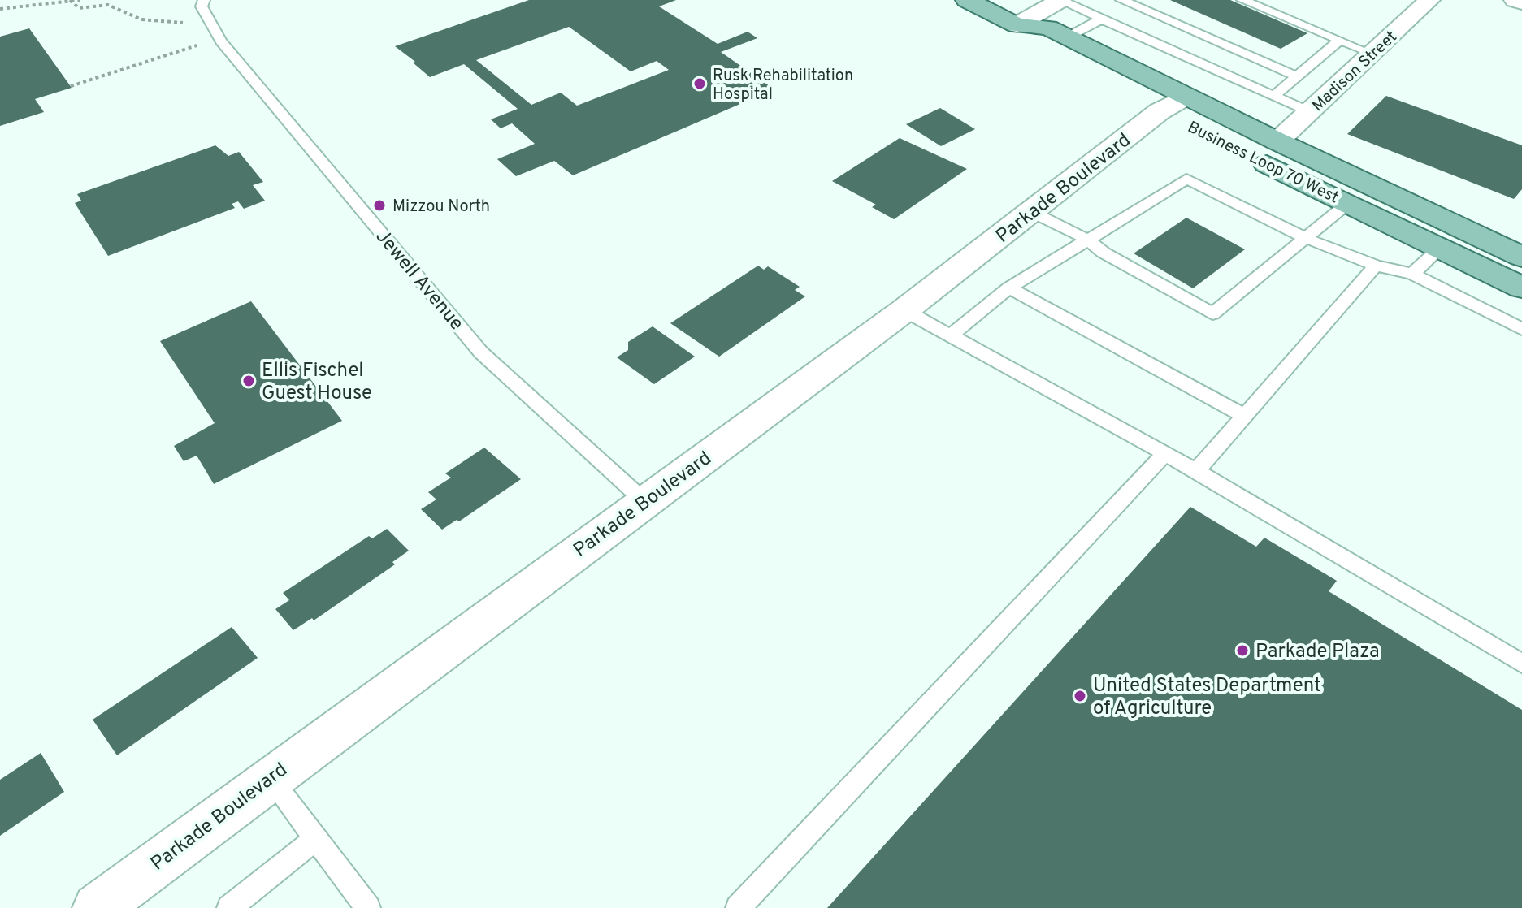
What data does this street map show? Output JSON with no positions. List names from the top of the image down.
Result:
{
  "streets": {
    "main road": ["Business Loop 70 West"],
    "street": ["Madison Street", "Parkade Boulevard"],
    "lane": ["Jewell Avenue"]
  },
  "crossings": [
    ["Madison Street", "Business Loop 70 West"],
    ["Business Loop 70 West", "Parkade Boulevard"],
    ["Parkade Boulevard", "Jewell Avenue"]
  ],
  "places": [
    "Rusk Rehabilitation Hospital",
    "Mizzou North",
    "Ellis Fischel Guest House",
    "Parkade Plaza",
    "United States Department of Agriculture"
  ]
}
